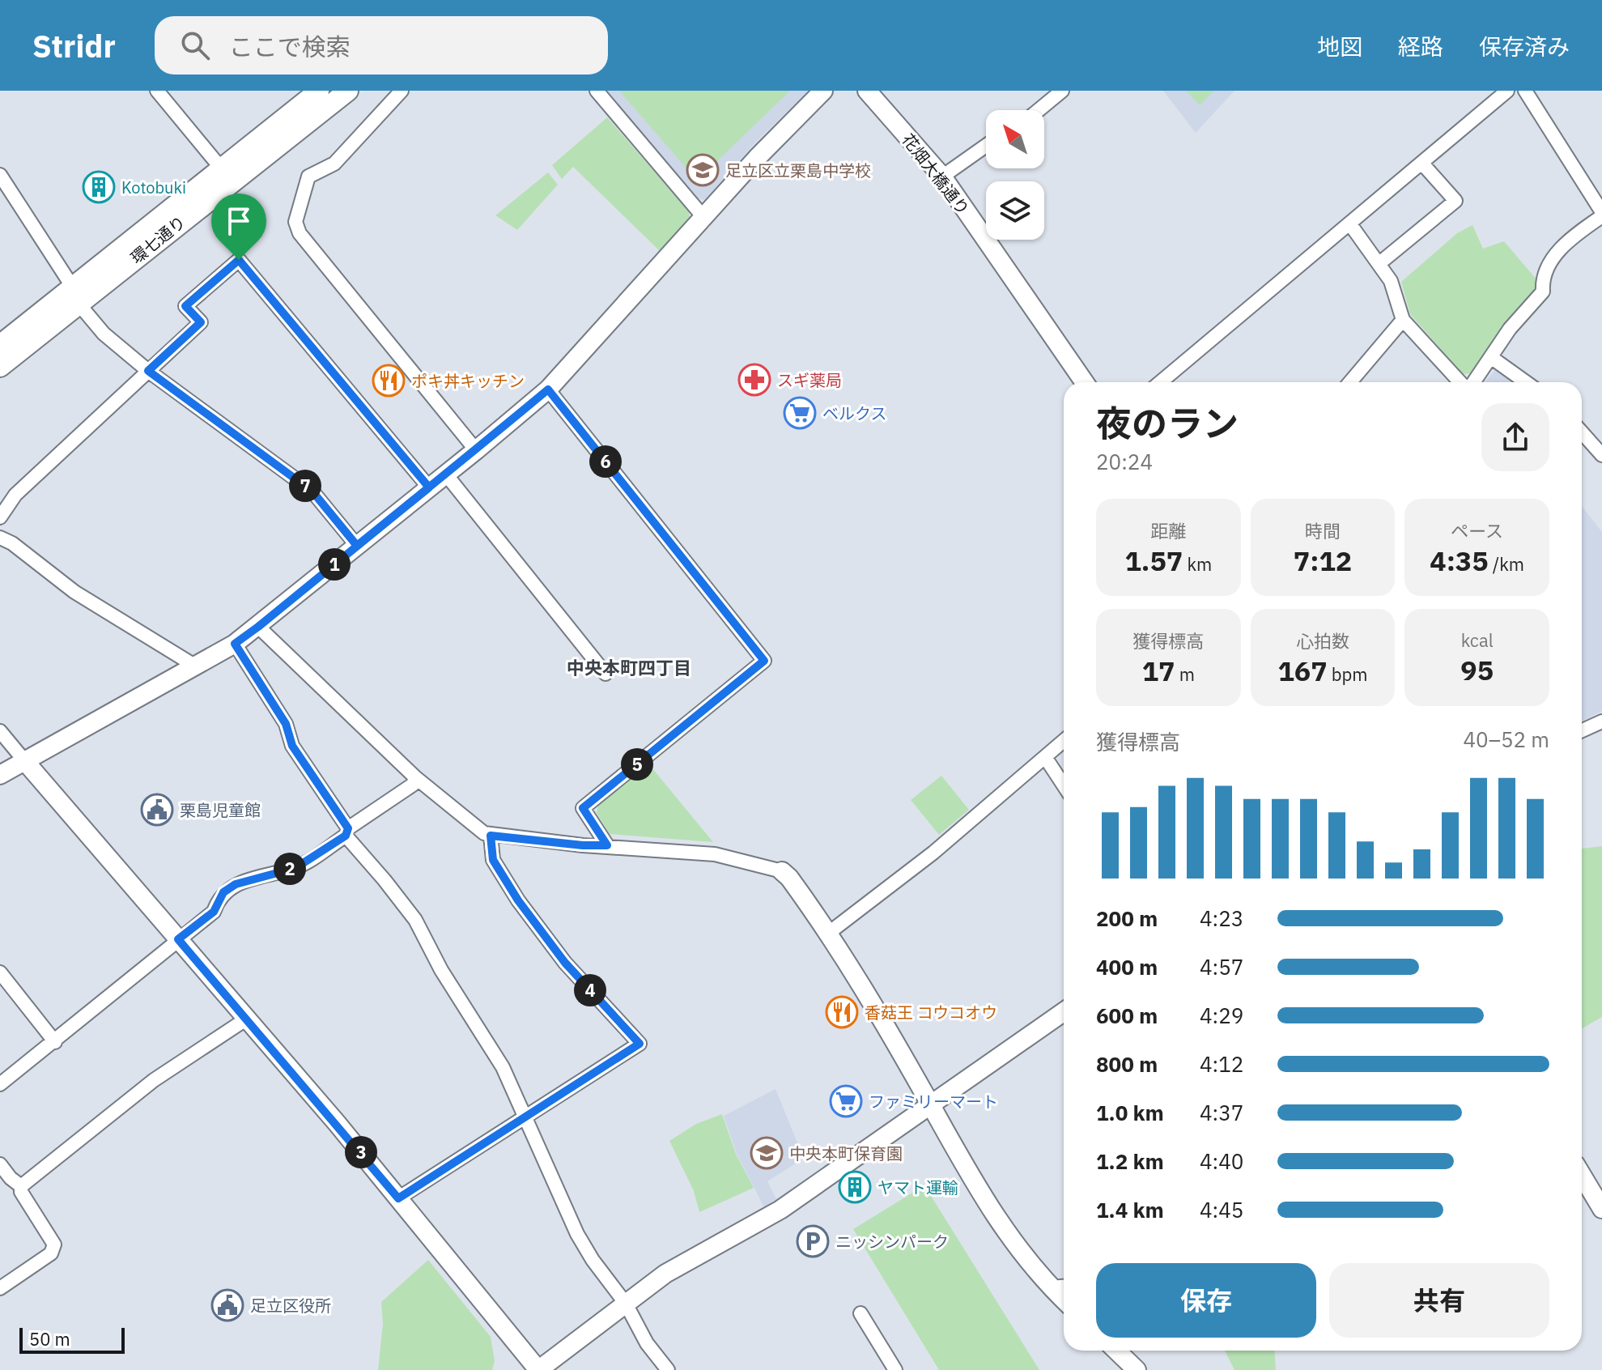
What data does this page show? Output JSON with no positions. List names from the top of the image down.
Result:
{
  "streets": {
    "main road": ["環七通り"],
    "street": ["花畑大橋通り"]
  },
  "districts": ["中央本町四丁目"],
  "places": {
    "school or university": ["足立区立栗島中学校", "中央本町保育園"],
    "building": ["Kotobuki", "ヤマト運輸"],
    "pharmacy": ["スギ薬局"],
    "restaurant": ["ポキ丼キッチン", "香菇王 コウコオウ"],
    "supermarket": ["ベルクス", "ファミリーマート"],
    "public building": ["栗島児童館", "足立区役所"],
    "parking": ["ニッシンパーク"]
  },
  "scale_bar": "50 m",
  "north": "top left",
  "page": {
    "header": "Stridr",
    "search": "ここで検索",
    "nav": ["地図", "経路", "保存済み"],
    "heading": ["夜のラン", "20:24"],
    "pins": [
      "6",
      "7",
      "1",
      "5",
      "2",
      "4",
      "3"
    ],
    "stats": [
      ["距離", "1.57 km"],
      ["時間", "7:12"],
      ["ペース", "4:35 /km"],
      ["獲得標高", "17 m"],
      ["心拍数", "167 bpm"],
      ["kcal", "95"]
    ],
    "chart": ["獲得標高", "40–52 m"],
    "list": [
      {
        "name": "200 m",
        "note": "4:23"
      },
      {
        "name": "400 m",
        "note": "4:57"
      },
      {
        "name": "600 m",
        "note": "4:29"
      },
      {
        "name": "800 m",
        "note": "4:12"
      },
      {
        "name": "1.0 km",
        "note": "4:37"
      },
      {
        "name": "1.2 km",
        "note": "4:40"
      },
      {
        "name": "1.4 km",
        "note": "4:45"
      }
    ],
    "buttons": ["保存", "共有"],
    "scale": "50 m"
  }
}
